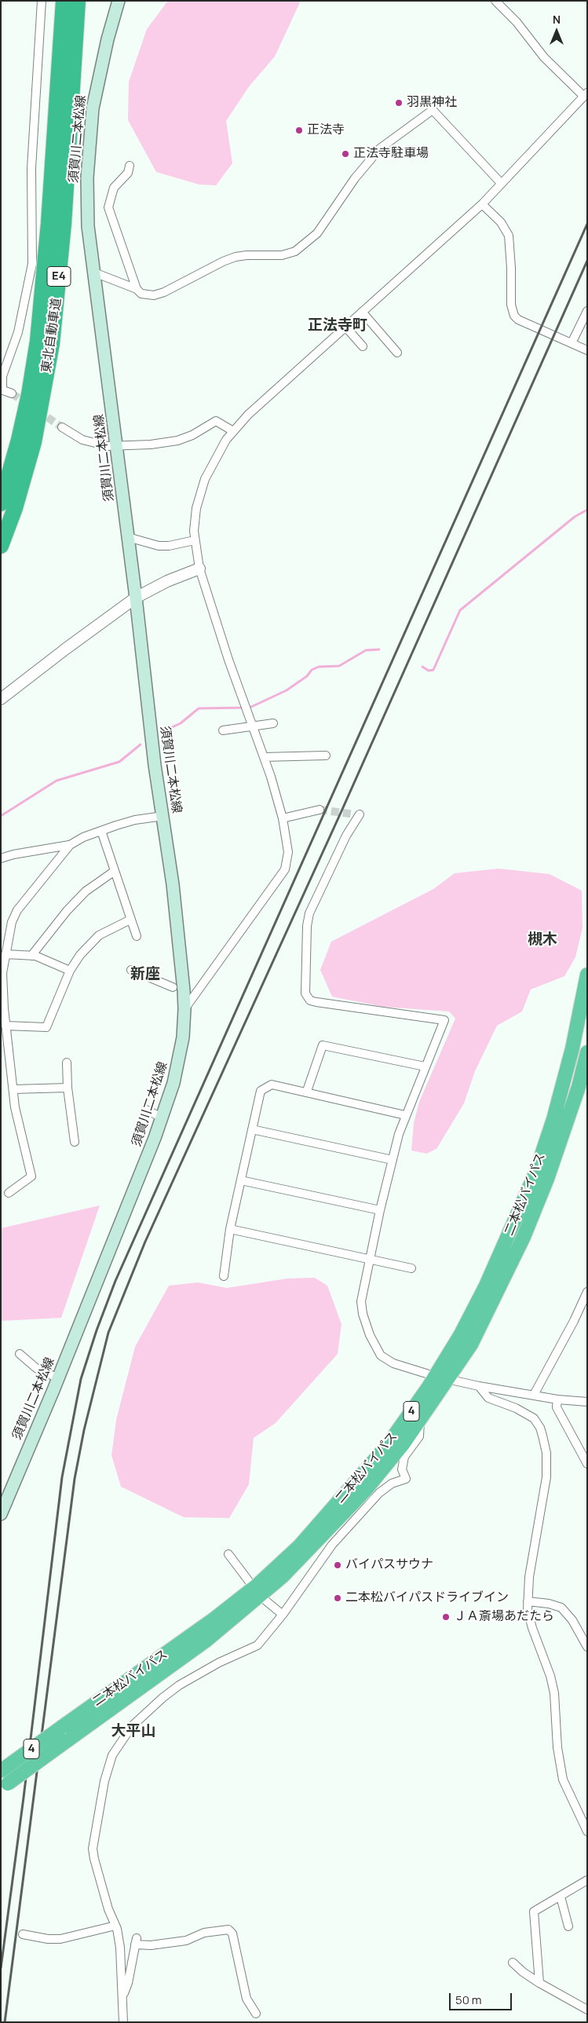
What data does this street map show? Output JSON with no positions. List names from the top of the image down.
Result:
{
  "streets": {
    "highway": [
      "E4",
      "東北自動車道",
      "二本松バイパス",
      "4"
    ],
    "main road": ["須賀川二本松線"]
  },
  "districts": [
    "正法寺町",
    "槻木",
    "新座",
    "大平山"
  ],
  "places": [
    "羽黒神社",
    "正法寺",
    "正法寺駐車場",
    "バイパスサウナ",
    "二本松バイパスドライブイン",
    "ＪＡ斎場あだたら"
  ],
  "scale_bar": "50 m",
  "north": "top"
}
